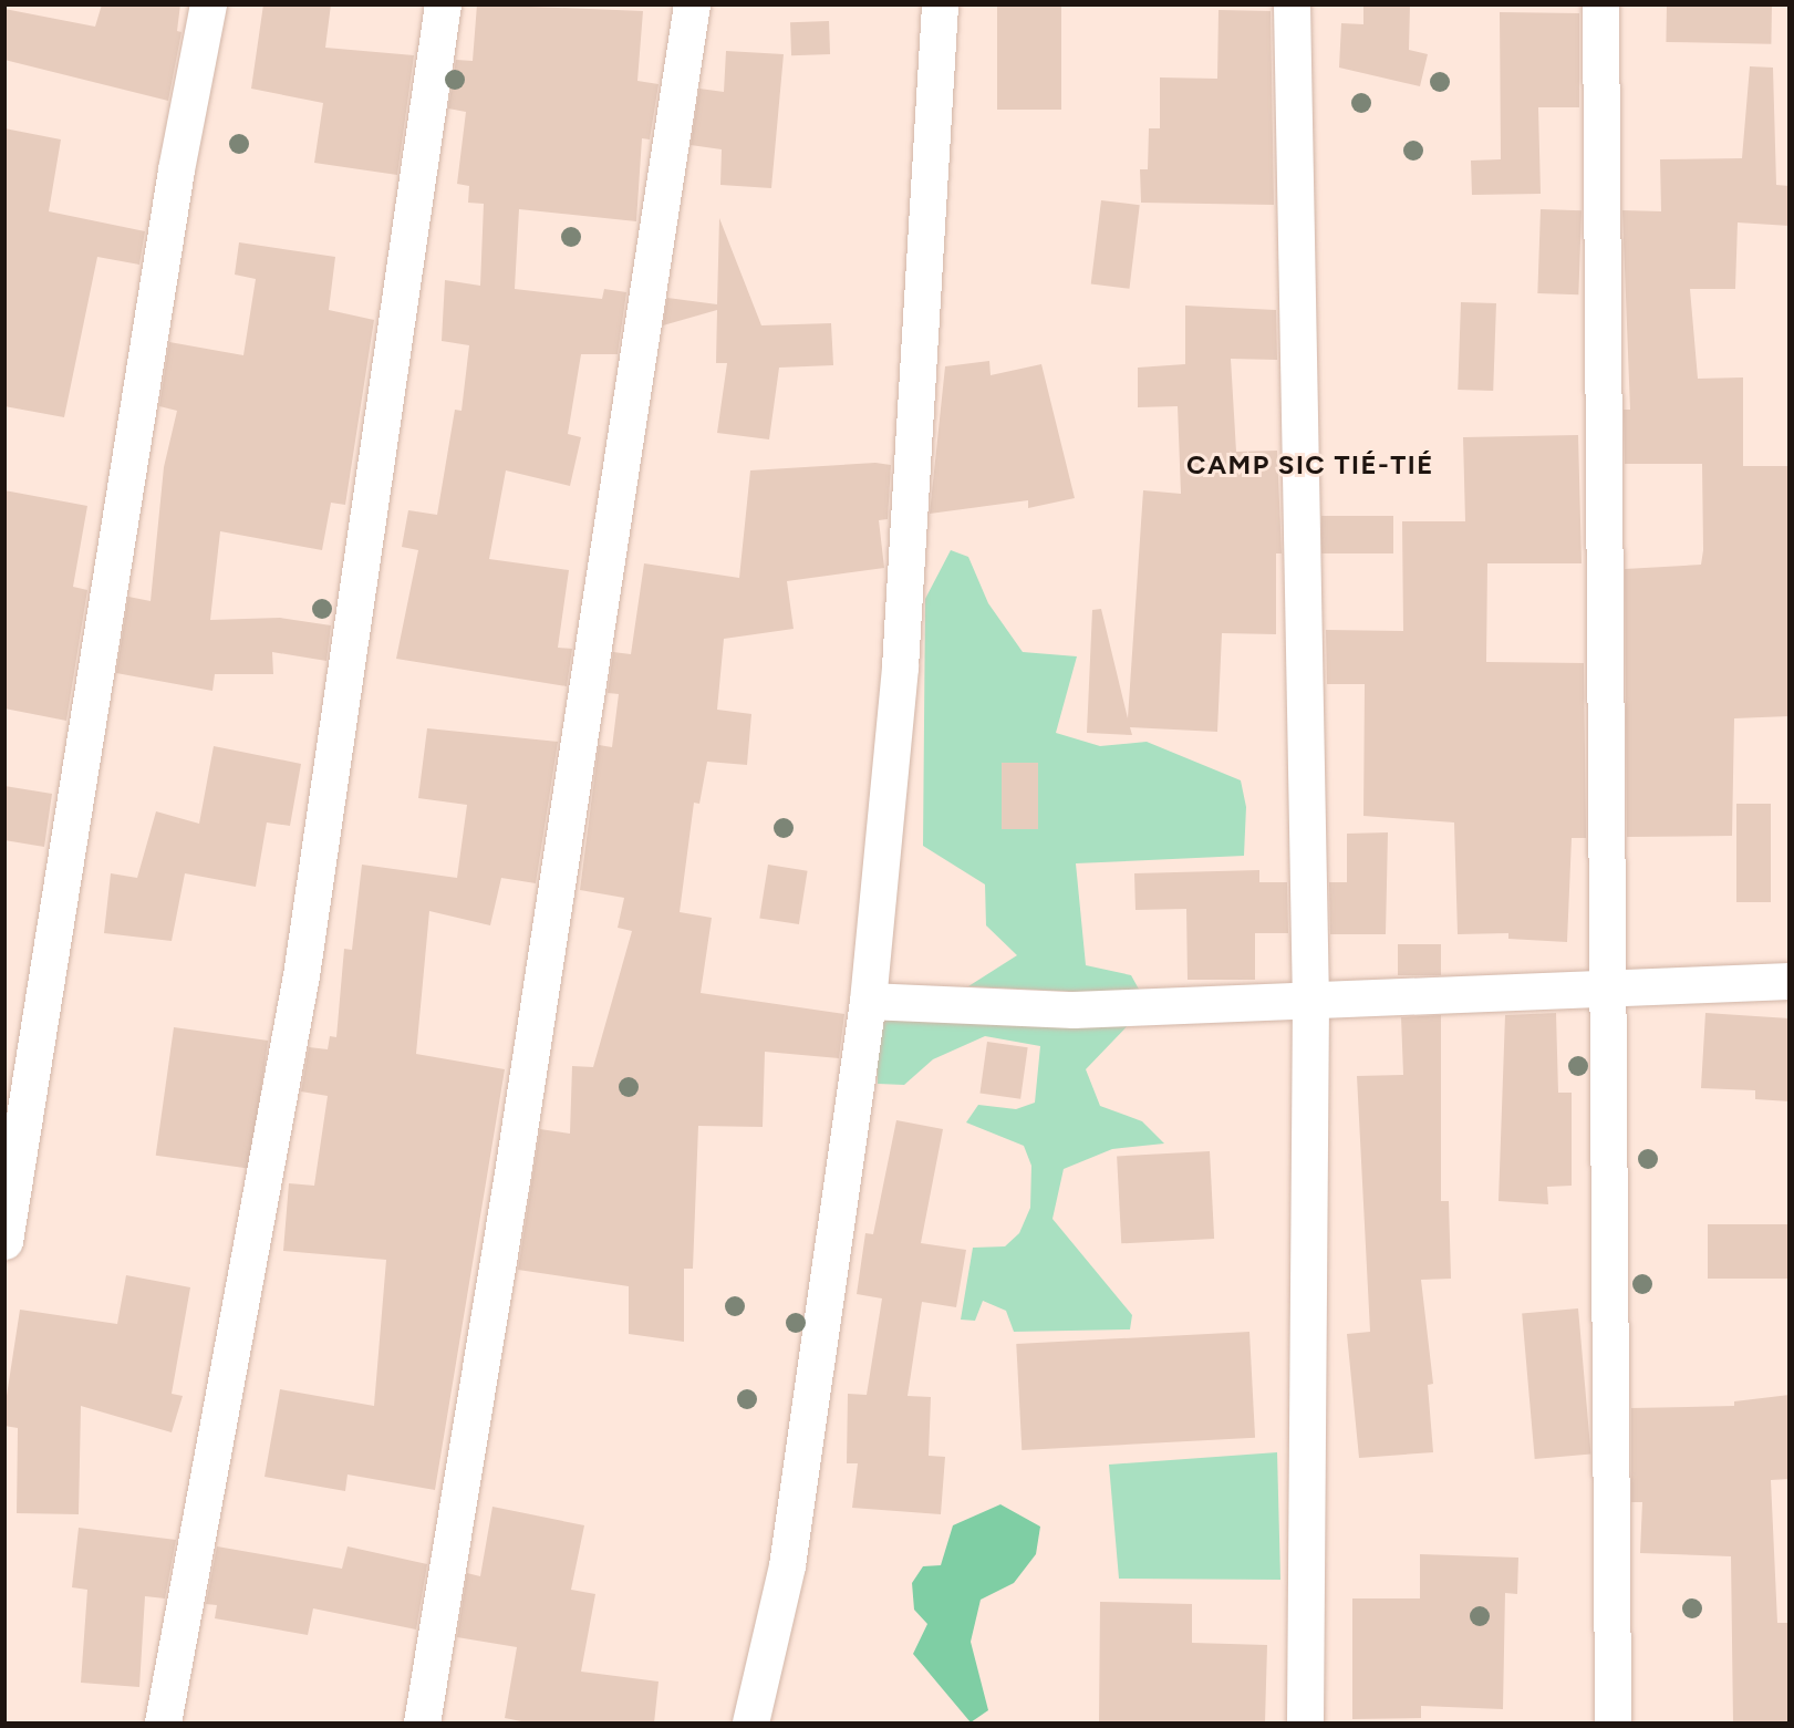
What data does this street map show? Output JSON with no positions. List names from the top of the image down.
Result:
{
  "districts": ["CAMP SIC TIÉ-TIÉ"]
}
